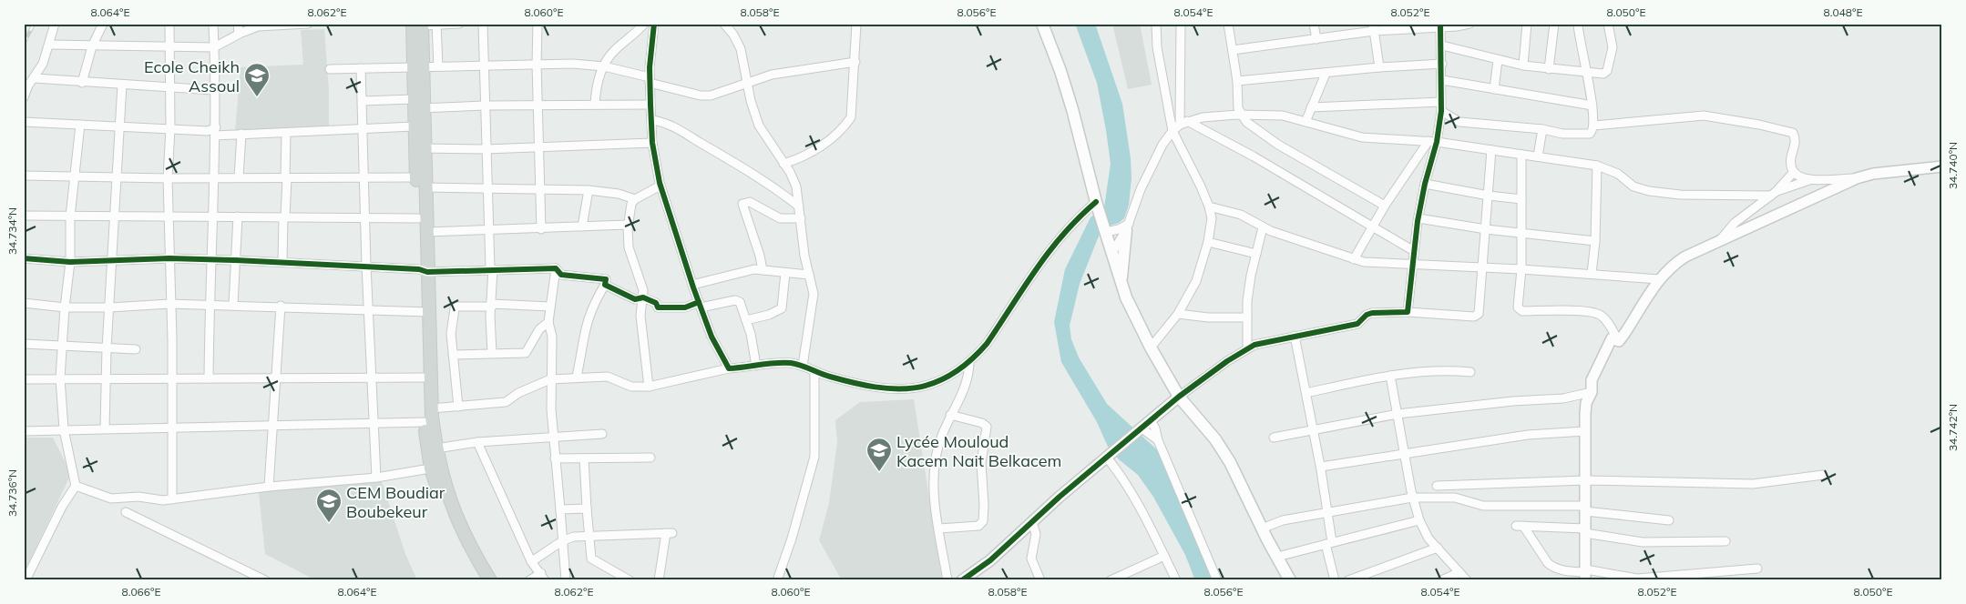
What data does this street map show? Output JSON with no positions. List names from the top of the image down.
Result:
{
  "places": {
    "school or university": ["Ecole Cheikh Assoul", "Lycée Mouloud Kacem Nait Belkacem", "CEM Boudiar Boubekeur"]
  },
  "coordinates": [
    "8.064°E",
    "8.062°E",
    "8.060°E",
    "8.058°E",
    "8.056°E",
    "8.054°E",
    "8.052°E",
    "8.050°E",
    "8.048°E",
    "34.740°N",
    "34.734°N",
    "34.742°N",
    "34.736°N",
    "8.066°E"
  ]
}
